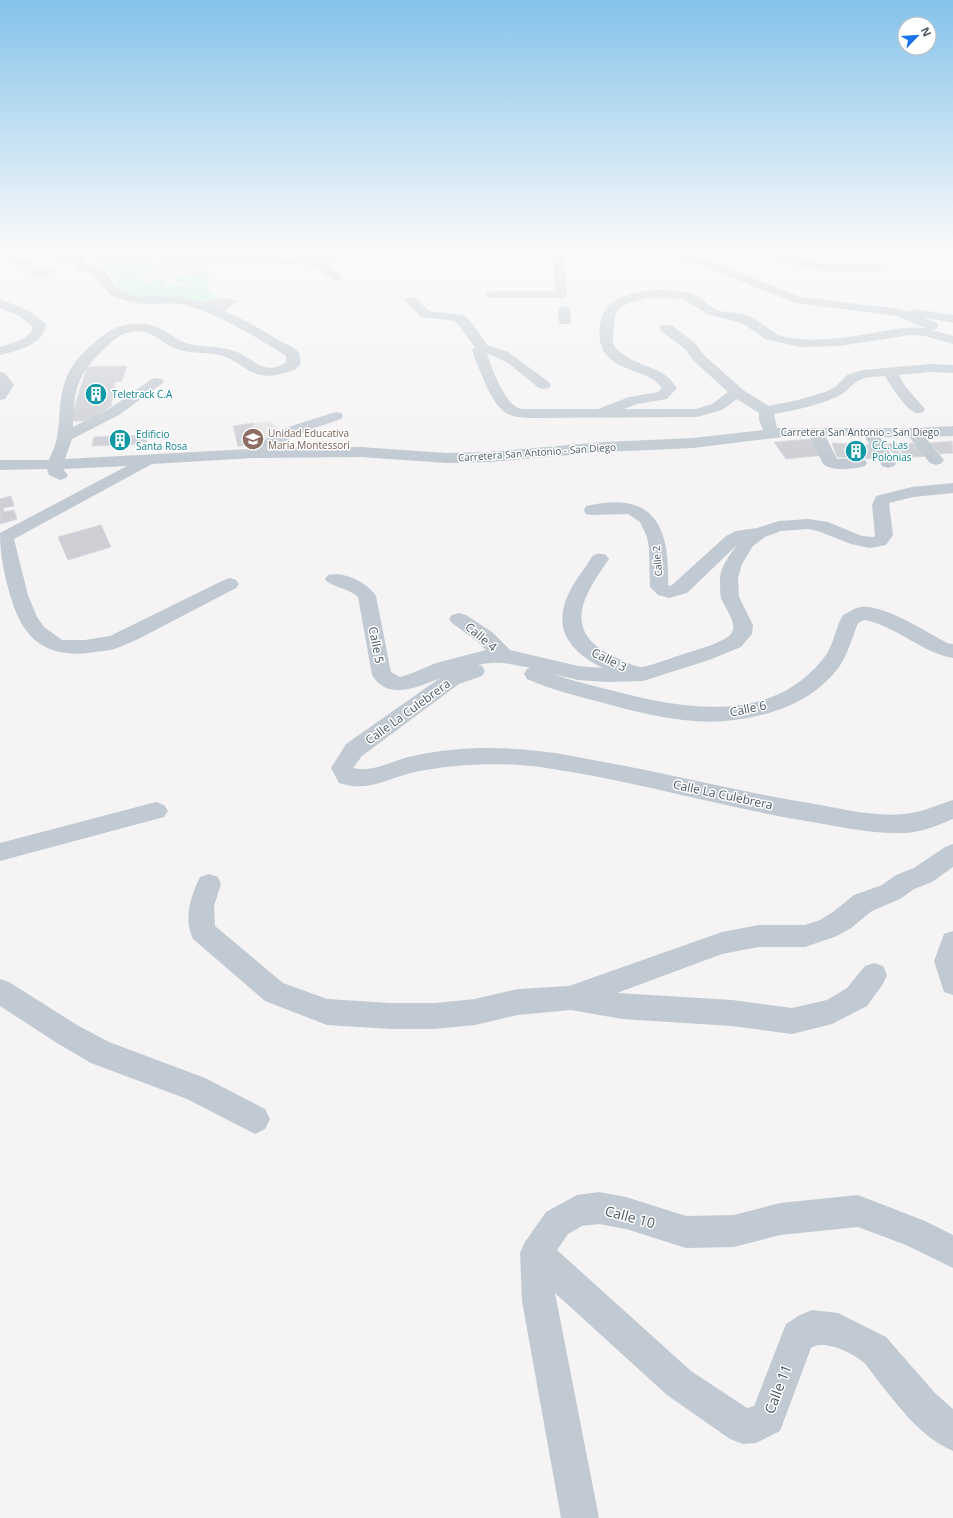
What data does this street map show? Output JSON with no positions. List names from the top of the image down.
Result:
{
  "streets": {
    "street": [
      "Carretera San Antonio - San Diego",
      "Calle 2",
      "Calle 4",
      "Calle 5",
      "Calle 3",
      "Calle 6",
      "Calle La Culebrera",
      "Calle 10",
      "Calle 11"
    ]
  },
  "crossings": [
    ["Calle 4", "Calle 5"],
    ["Calle 4", "Calle 6"],
    ["Calle 4", "Calle La Culebrera"],
    ["Calle 5", "Calle 6"],
    ["Calle 5", "Calle La Culebrera"],
    ["Calle 6", "Calle La Culebrera"],
    ["Calle 10", "Calle 11"]
  ],
  "places": {
    "building": ["Teletrack C.A", "Edificio Santa Rosa", "C.C. Las Polonias"],
    "school or university": ["Unidad Educativa María Montessori"]
  },
  "north": "top right"
}
